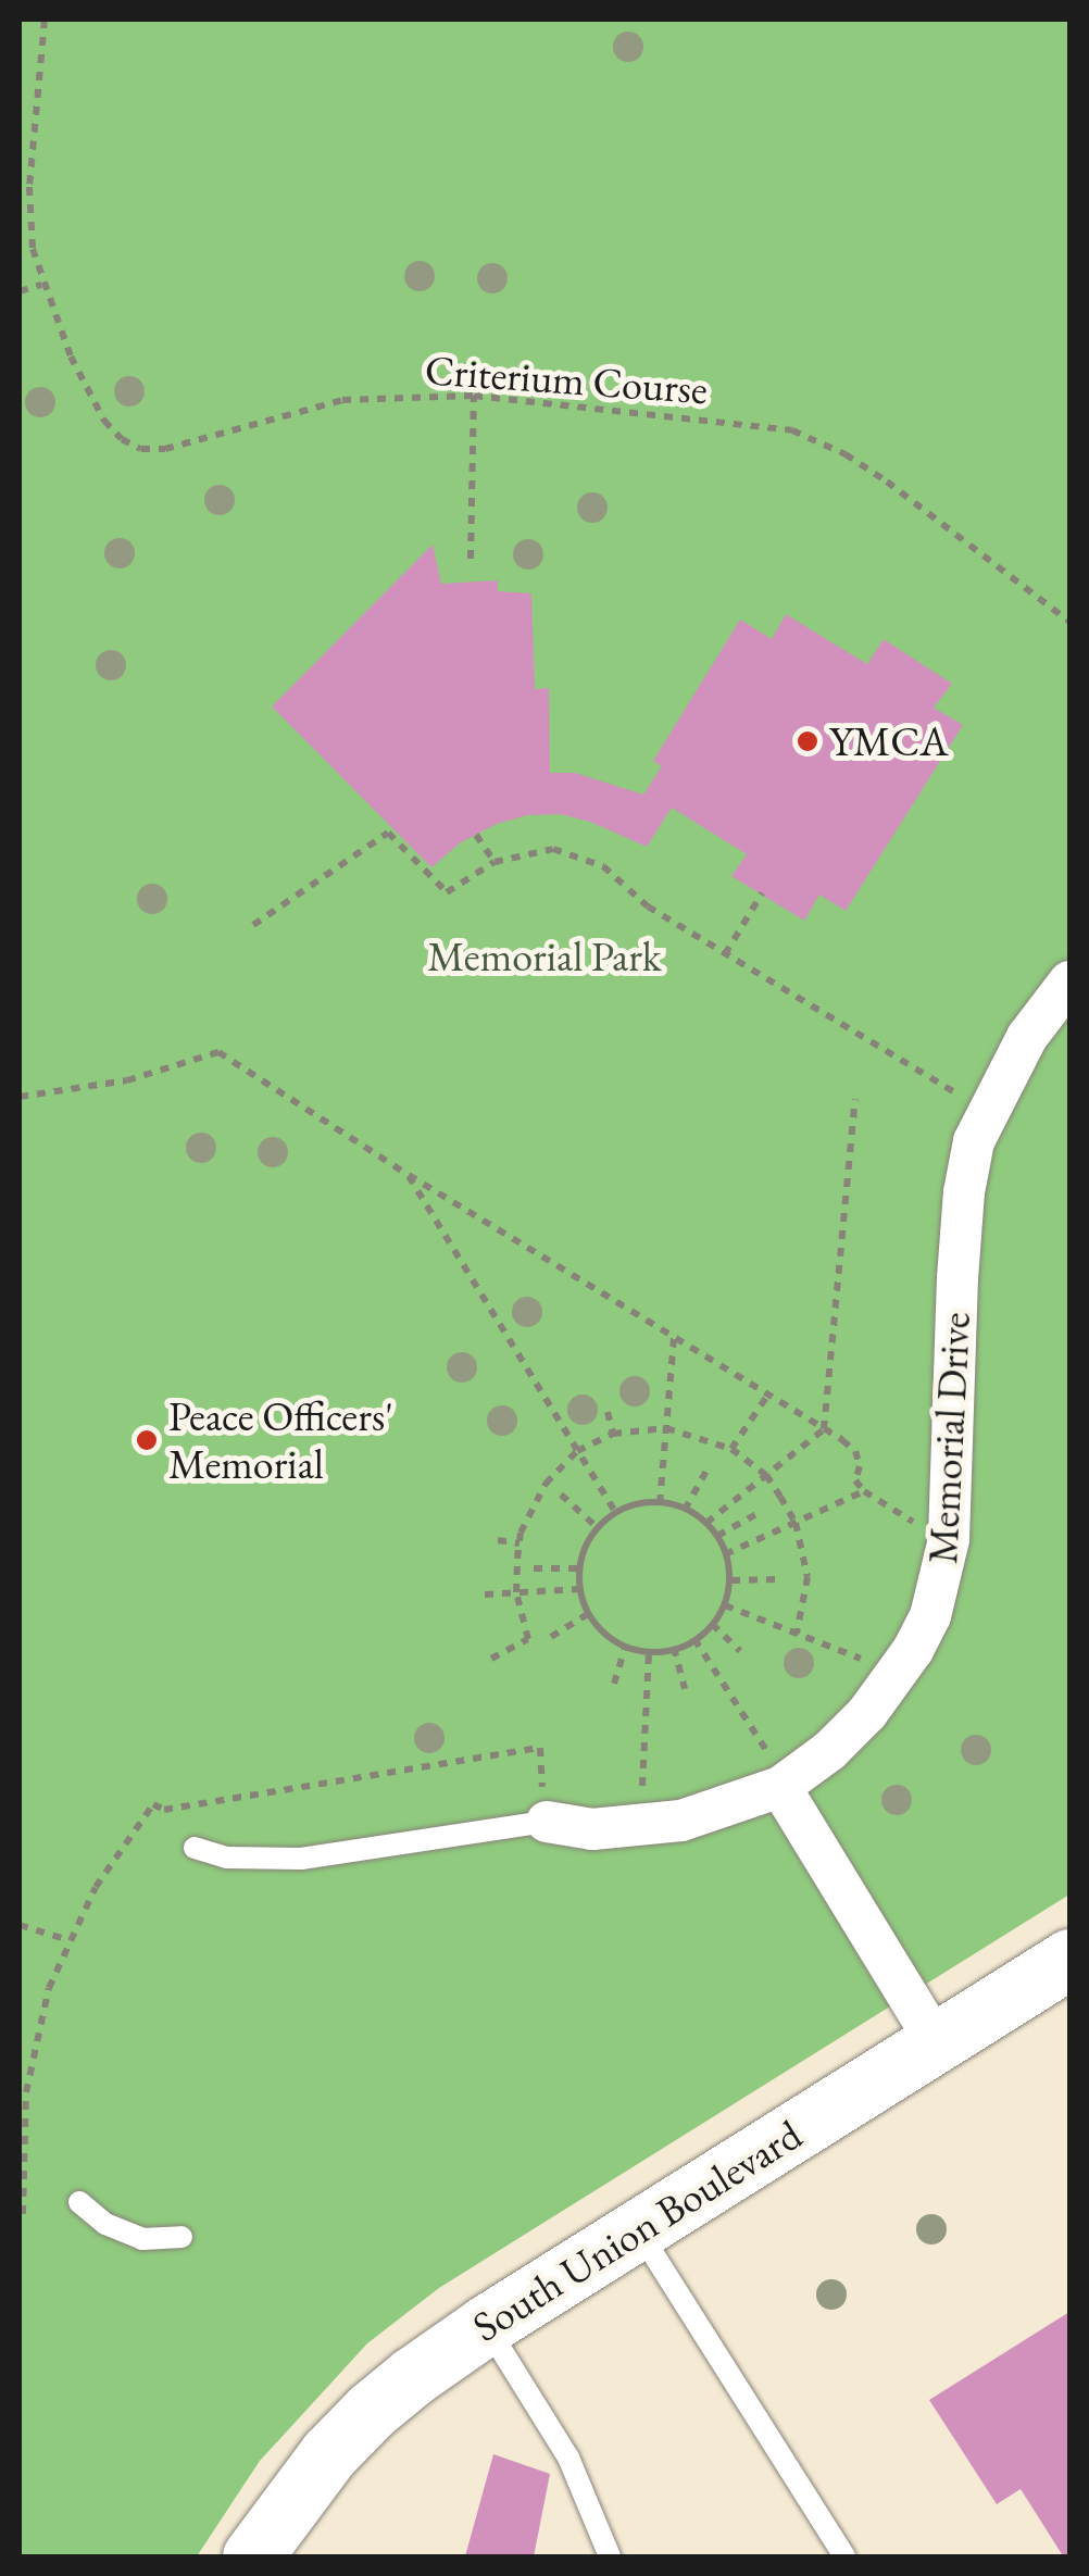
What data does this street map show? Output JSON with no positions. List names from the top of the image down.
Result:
{
  "streets": {
    "main road": ["South Union Boulevard"],
    "street": ["Memorial Drive"],
    "path": ["Criterium Course"]
  },
  "parks": ["Memorial Park"],
  "places": ["YMCA", "Peace Officers' Memorial"]
}
